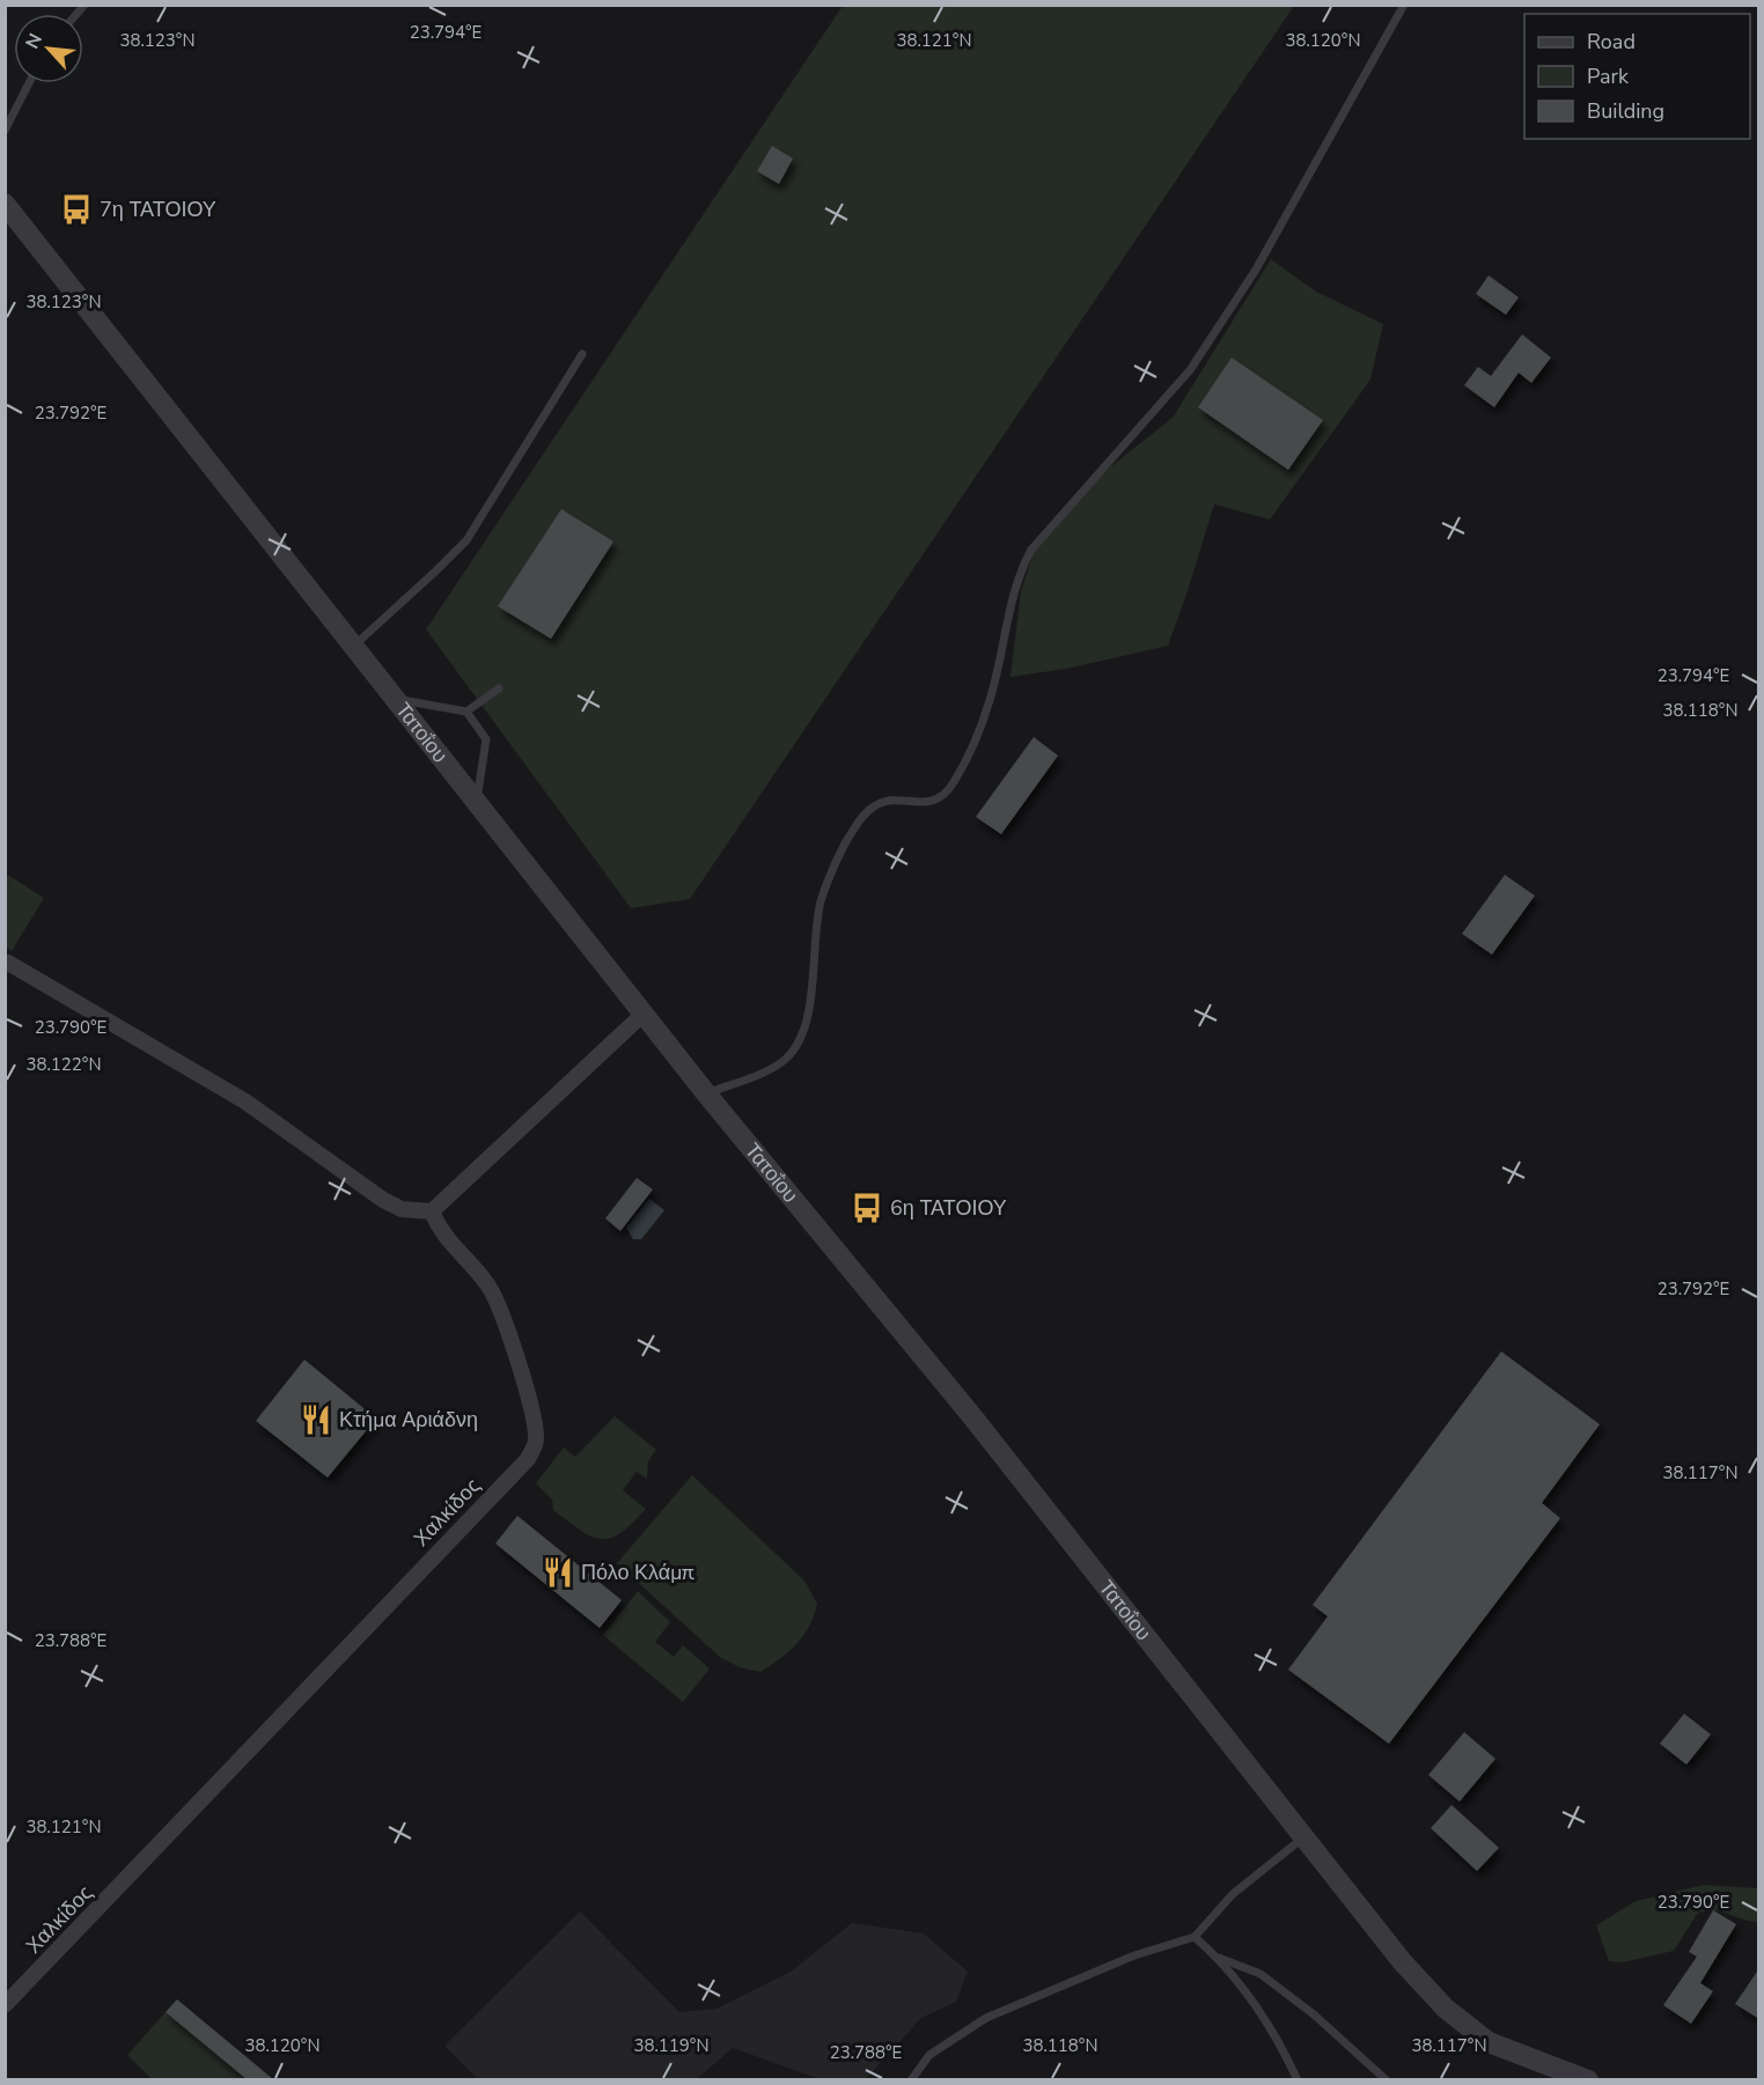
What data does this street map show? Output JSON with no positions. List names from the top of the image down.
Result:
{
  "streets": {
    "street": ["Τατοΐου", "Χαλκίδος"]
  },
  "places": {
    "bus stop": ["7η ΤΑΤΟΙΟΥ", "6η ΤΑΤΟΙΟΥ"],
    "restaurant": ["Κτήμα Αριάδνη", "Πόλο Κλάμπ"]
  },
  "legend": ["Road", "Park", "Building"],
  "north": "top left",
  "coordinates": [
    "23.794°E",
    "38.123°N",
    "38.121°N",
    "38.120°N",
    "23.792°E",
    "38.118°N",
    "23.790°E",
    "38.122°N",
    "38.117°N",
    "23.788°E",
    "38.119°N"
  ]
}
